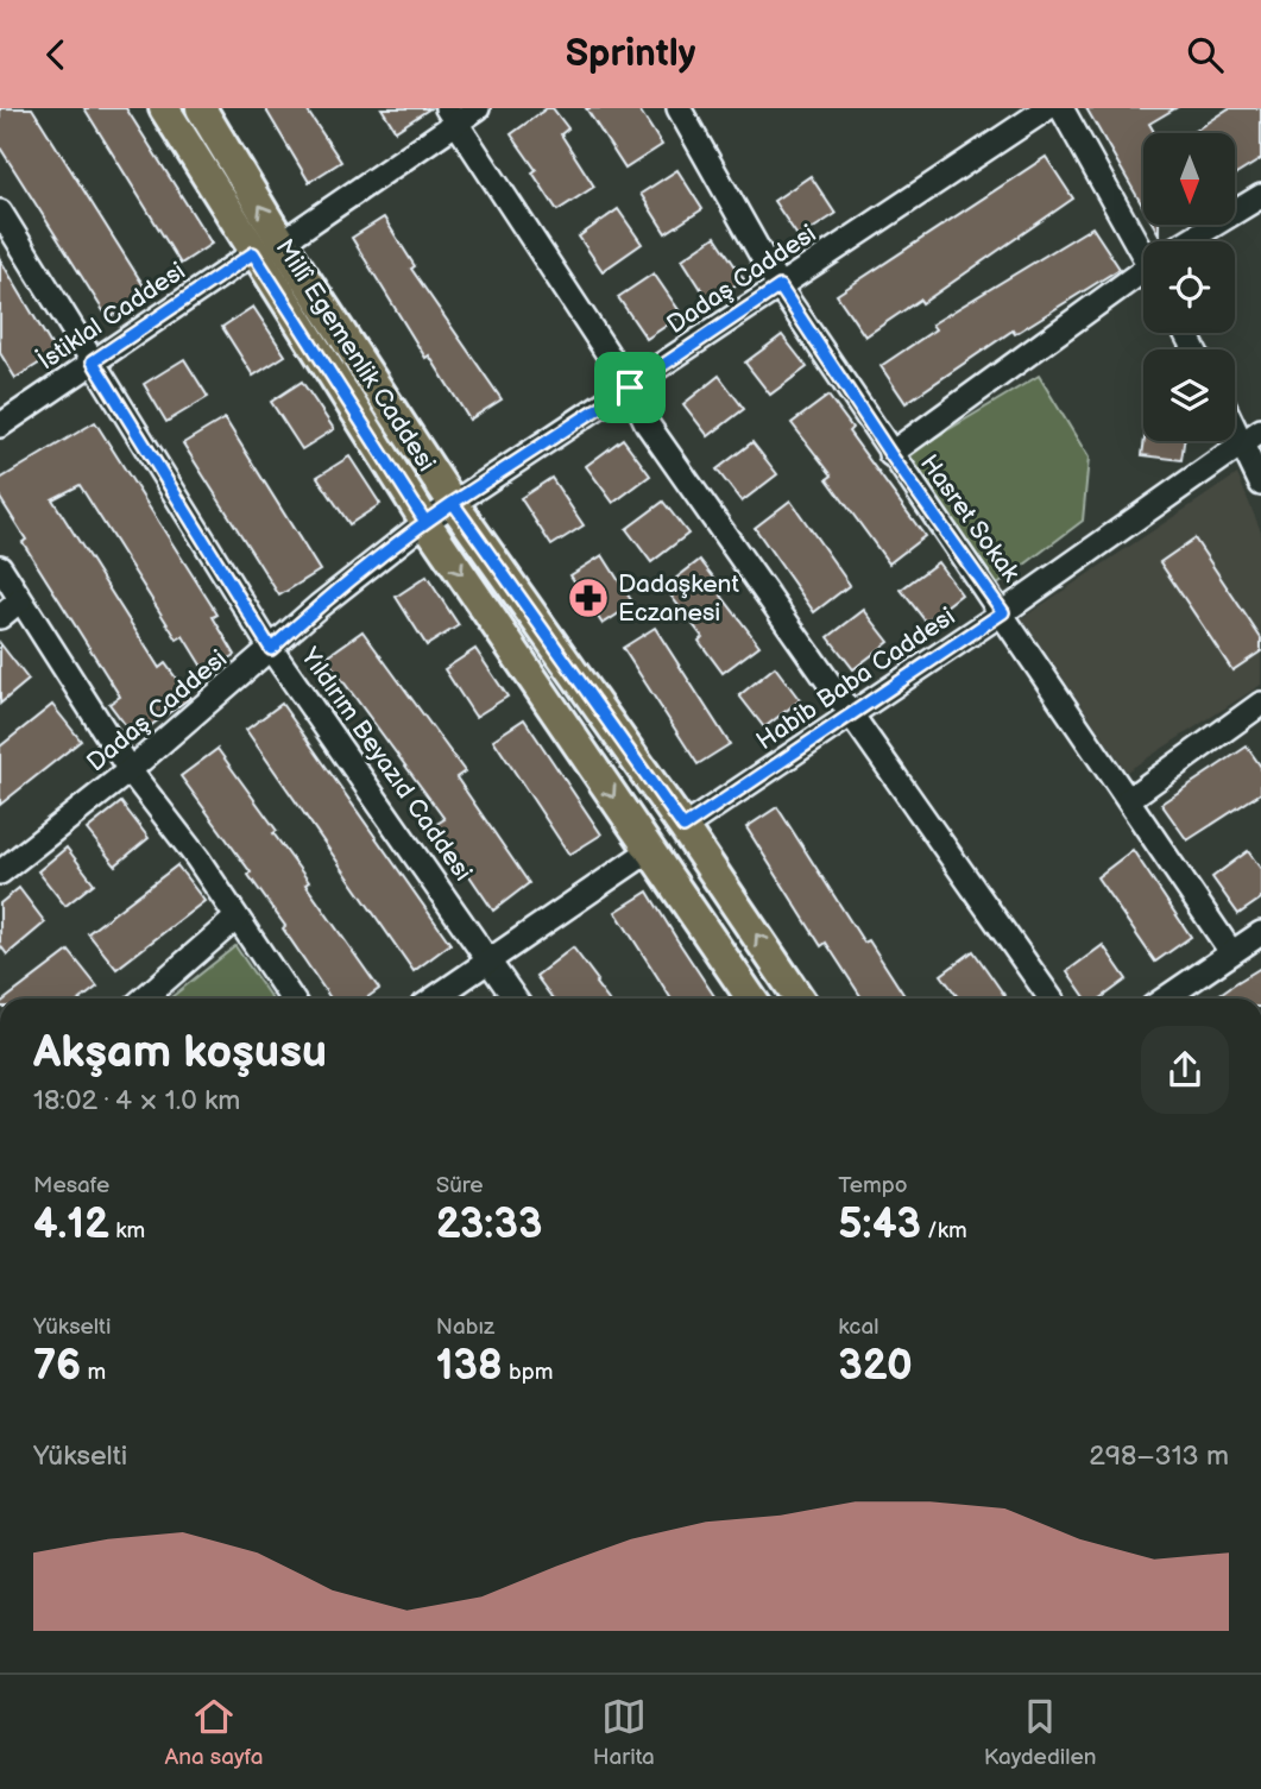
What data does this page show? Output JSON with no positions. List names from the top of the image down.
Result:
{
  "streets": {
    "main road": ["Millî Egemenlik Caddesi"],
    "street": [
      "Dadaş Caddesi",
      "İstiklal Caddesi",
      "Hasret Sokak",
      "Habib Baba Caddesi",
      "Yıldırım Beyazıd Caddesi"
    ]
  },
  "crossings": [
    ["Dadaş Caddesi", "Millî Egemenlik Caddesi"],
    ["Dadaş Caddesi", "Hasret Sokak"],
    ["Dadaş Caddesi", "Yıldırım Beyazıd Caddesi"],
    ["İstiklal Caddesi", "Millî Egemenlik Caddesi"],
    ["İstiklal Caddesi", "Yıldırım Beyazıd Caddesi"],
    ["Millî Egemenlik Caddesi", "Habib Baba Caddesi"],
    ["Hasret Sokak", "Habib Baba Caddesi"]
  ],
  "places": {
    "pharmacy": ["Dadaşkent Eczanesi"]
  },
  "north": "bottom",
  "page": {
    "header": "Sprintly",
    "heading": ["Akşam koşusu", "18:02 · 4 × 1.0 km"],
    "stats": [
      ["Mesafe", "4.12 km"],
      ["Süre", "23:33"],
      ["Tempo", "5:43 /km"],
      ["Yükselti", "76 m"],
      ["Nabız", "138 bpm"],
      ["kcal", "320"]
    ],
    "chart": ["Yükselti", "298–313 m"],
    "tabs": ["Ana sayfa", "Harita", "Kaydedilen"]
  }
}
